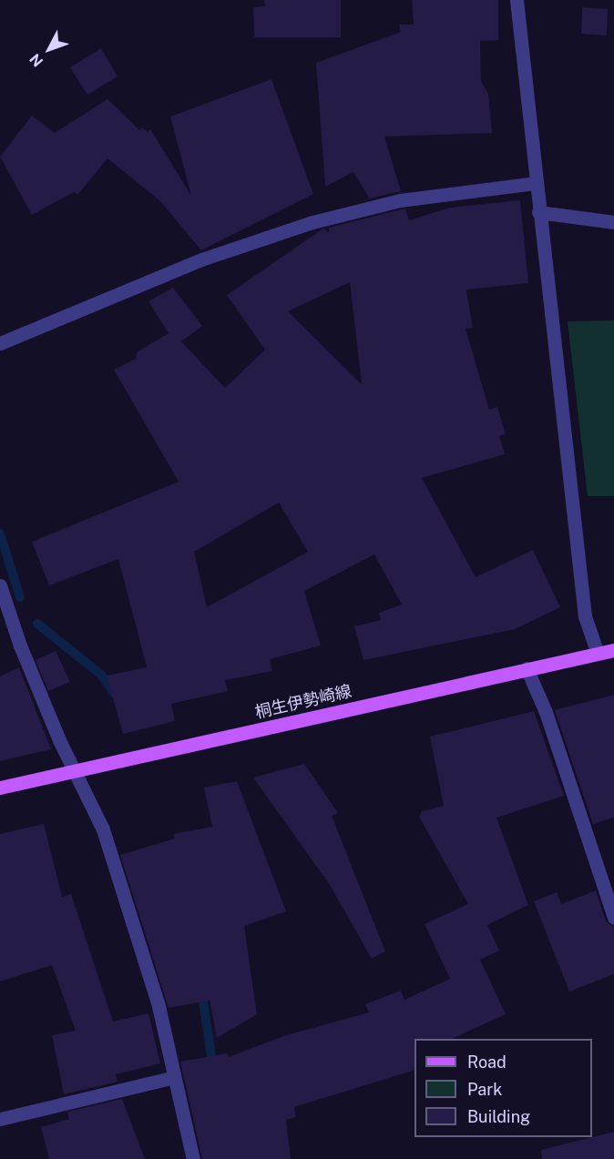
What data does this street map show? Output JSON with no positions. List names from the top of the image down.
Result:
{
  "streets": {
    "main road": ["桐生伊勢崎線"]
  },
  "legend": ["Road", "Park", "Building"],
  "north": "bottom left"
}
